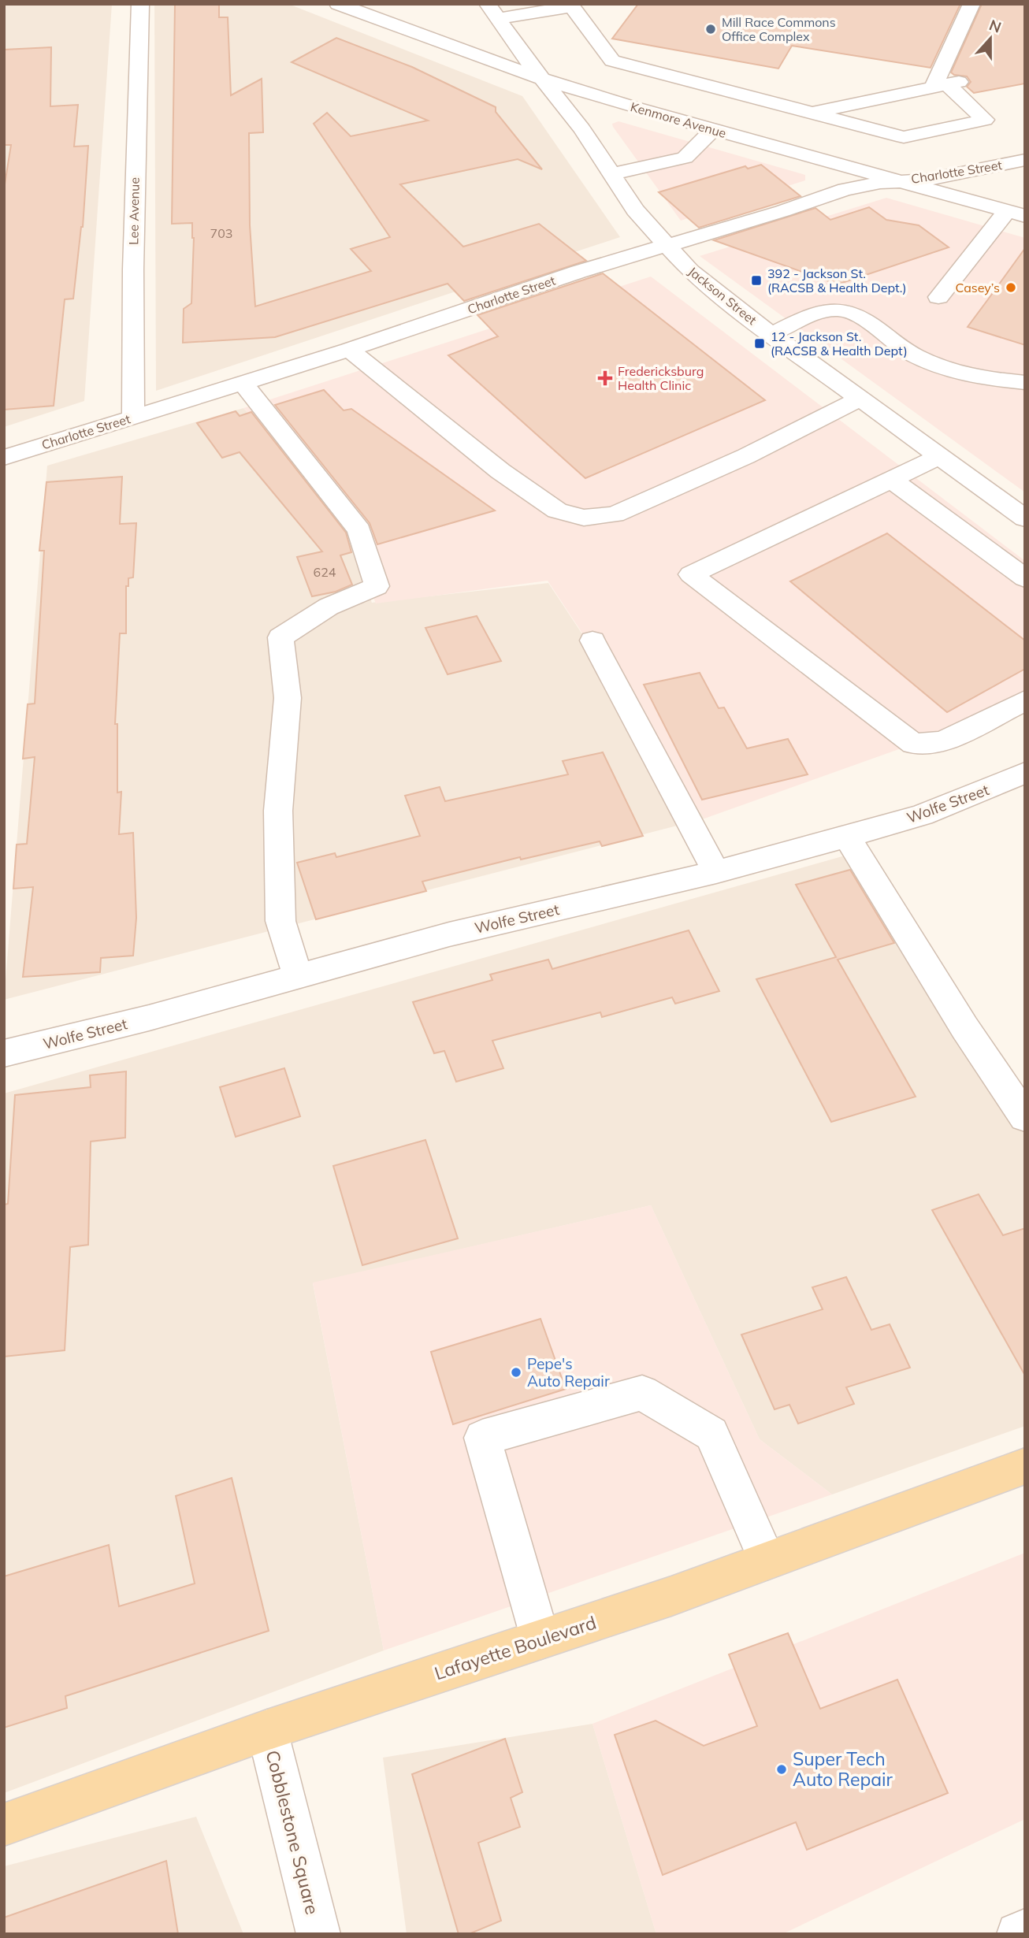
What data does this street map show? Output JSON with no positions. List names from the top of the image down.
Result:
{
  "streets": {
    "main road": ["Lafayette Boulevard"],
    "street": [
      "Kenmore Avenue",
      "Charlotte Street",
      "Lee Avenue",
      "Jackson Street",
      "Wolfe Street",
      "Cobblestone Square"
    ]
  },
  "crossings": [
    ["Kenmore Avenue", "Charlotte Street"],
    ["Kenmore Avenue", "Jackson Street"],
    ["Charlotte Street", "Lee Avenue"],
    ["Charlotte Street", "Jackson Street"],
    ["Lafayette Boulevard", "Cobblestone Square"]
  ],
  "places": {
    "other": [
      "Mill Race Commons Office Complex",
      "Casey’s",
      "Pepe's Auto Repair",
      "Super Tech Auto Repair"
    ],
    "transit": ["392 - Jackson St. (RACSB & Health Dept.)", "12 - Jackson St. (RACSB & Health Dept)"],
    "health": ["Fredericksburg Health Clinic"]
  },
  "house_numbers": ["703", "624"],
  "north": "top"
}
